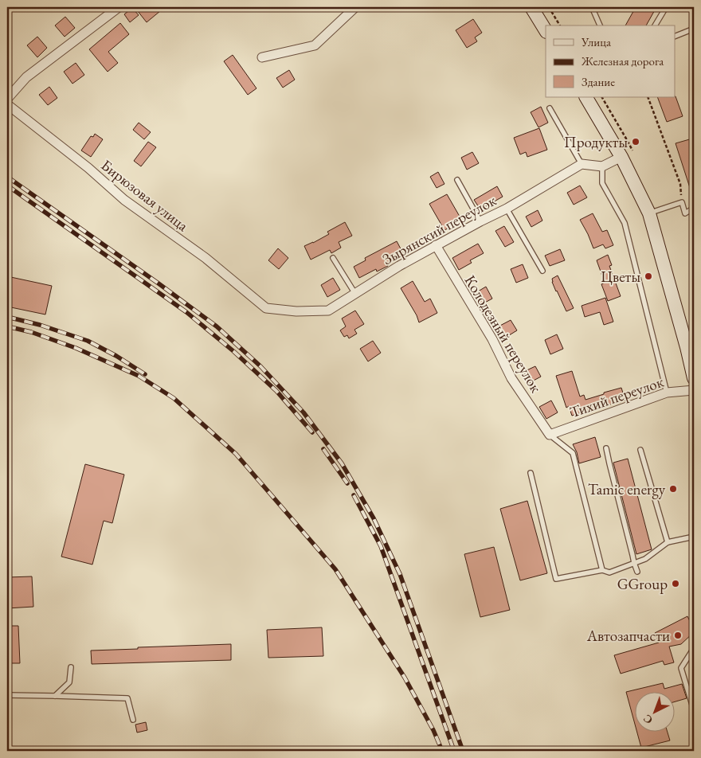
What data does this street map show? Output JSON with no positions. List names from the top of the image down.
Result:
{
  "streets": {
    "street": [
      "Бирюзовая улица",
      "Зырянский переулок",
      "Колодезный переулок",
      "Тихий переулок"
    ]
  },
  "crossings": [
    ["Бирюзовая улица", "Зырянский переулок"],
    ["Зырянский переулок", "Колодезный переулок"],
    ["Колодезный переулок", "Тихий переулок"]
  ],
  "places": [
    "Продукты",
    "Цветы",
    "Tamic energy",
    "GGroup",
    "Автозапчасти"
  ],
  "legend": ["Улица", "Железная дорога", "Здание"],
  "north": "bottom left"
}
